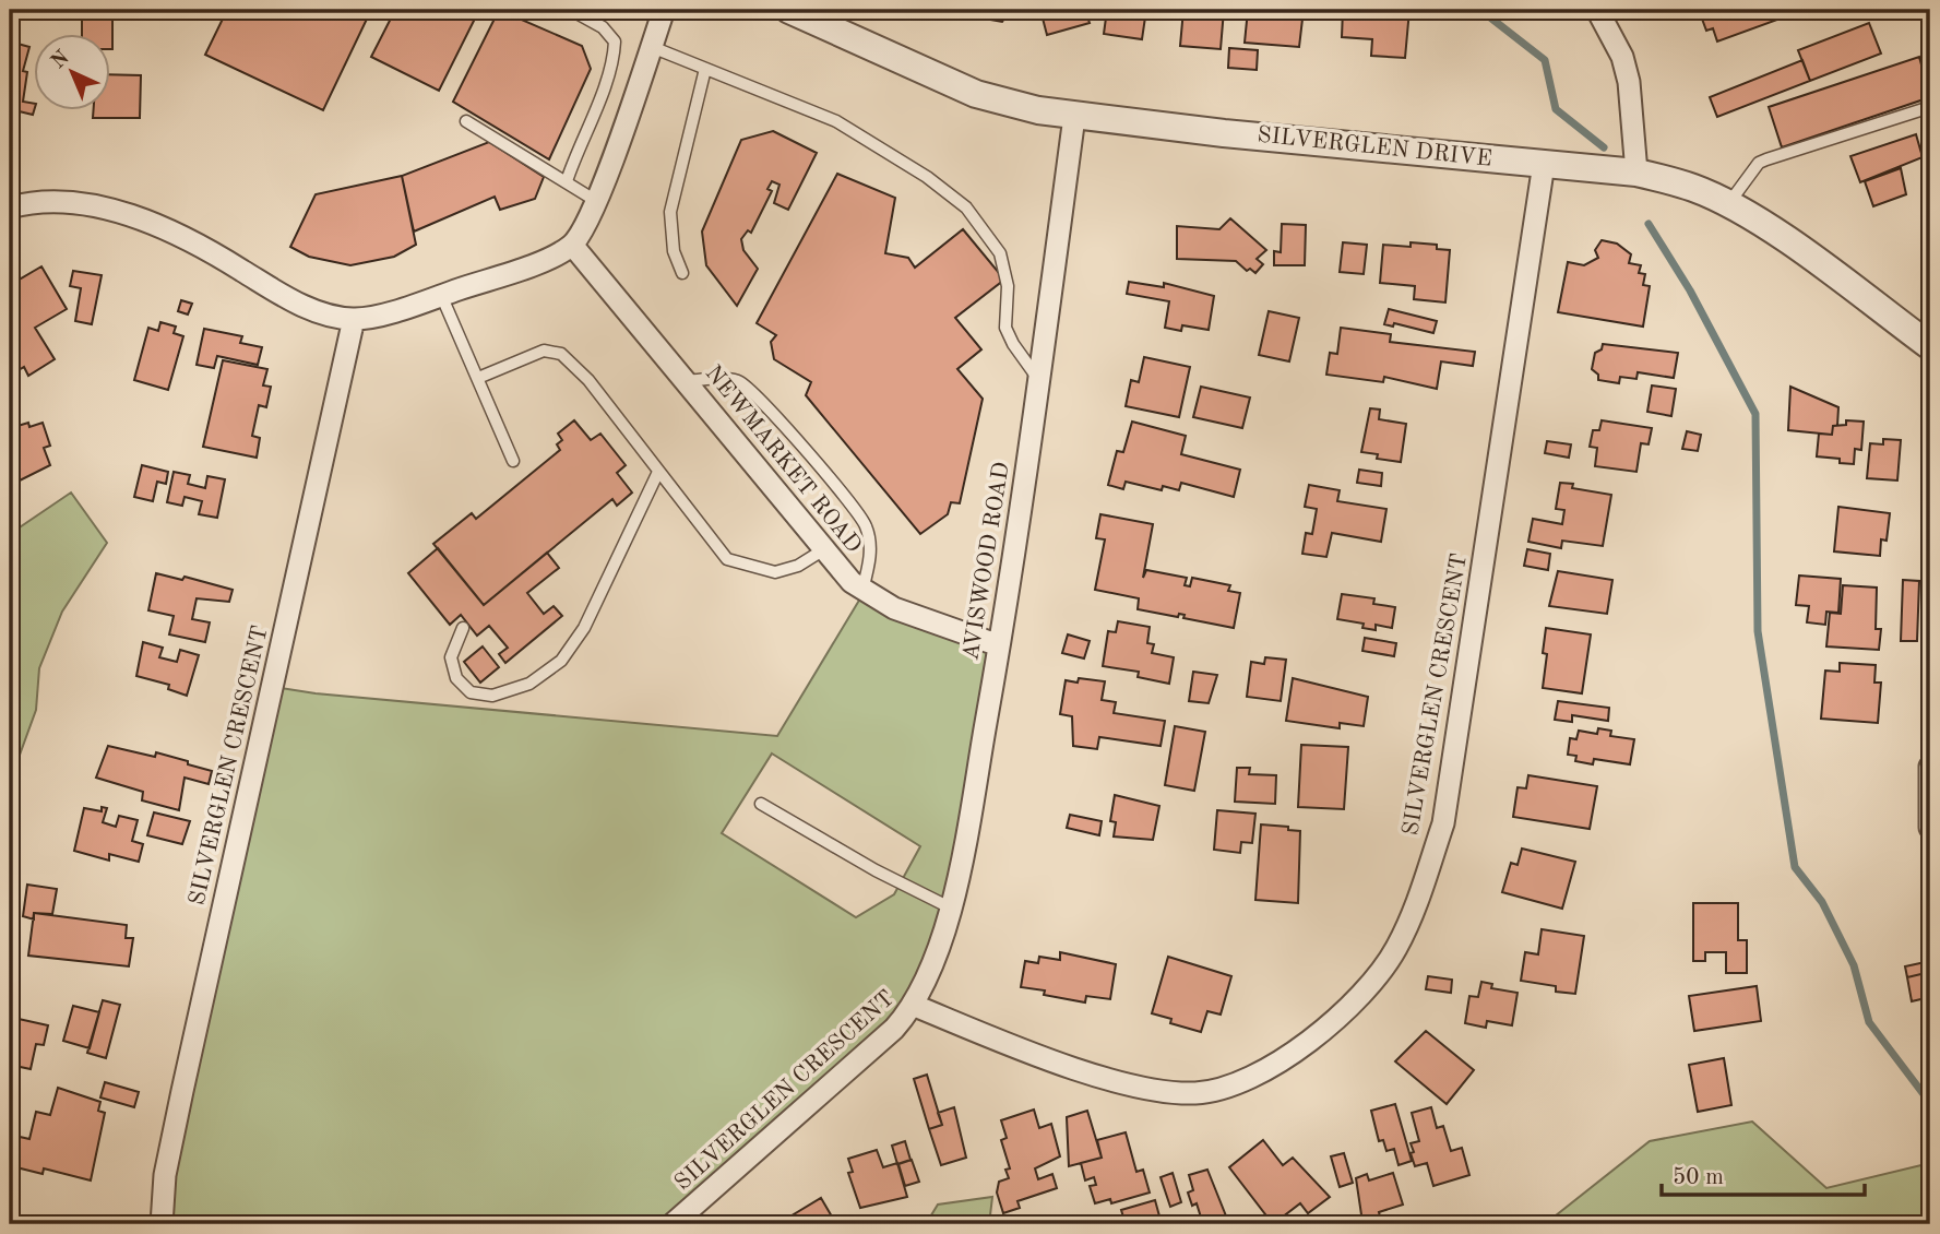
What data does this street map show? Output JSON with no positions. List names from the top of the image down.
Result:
{
  "streets": {
    "street": [
      "SILVERGLEN DRIVE",
      "NEWMARKET ROAD",
      "AVISWOOD ROAD",
      "SILVERGLEN CRESCENT"
    ]
  },
  "crossings": [
    ["SILVERGLEN DRIVE", "AVISWOOD ROAD"],
    ["SILVERGLEN DRIVE", "SILVERGLEN CRESCENT"],
    ["NEWMARKET ROAD", "AVISWOOD ROAD"],
    ["AVISWOOD ROAD", "SILVERGLEN CRESCENT"]
  ],
  "scale_bar": "50 m",
  "north": "top left"
}
